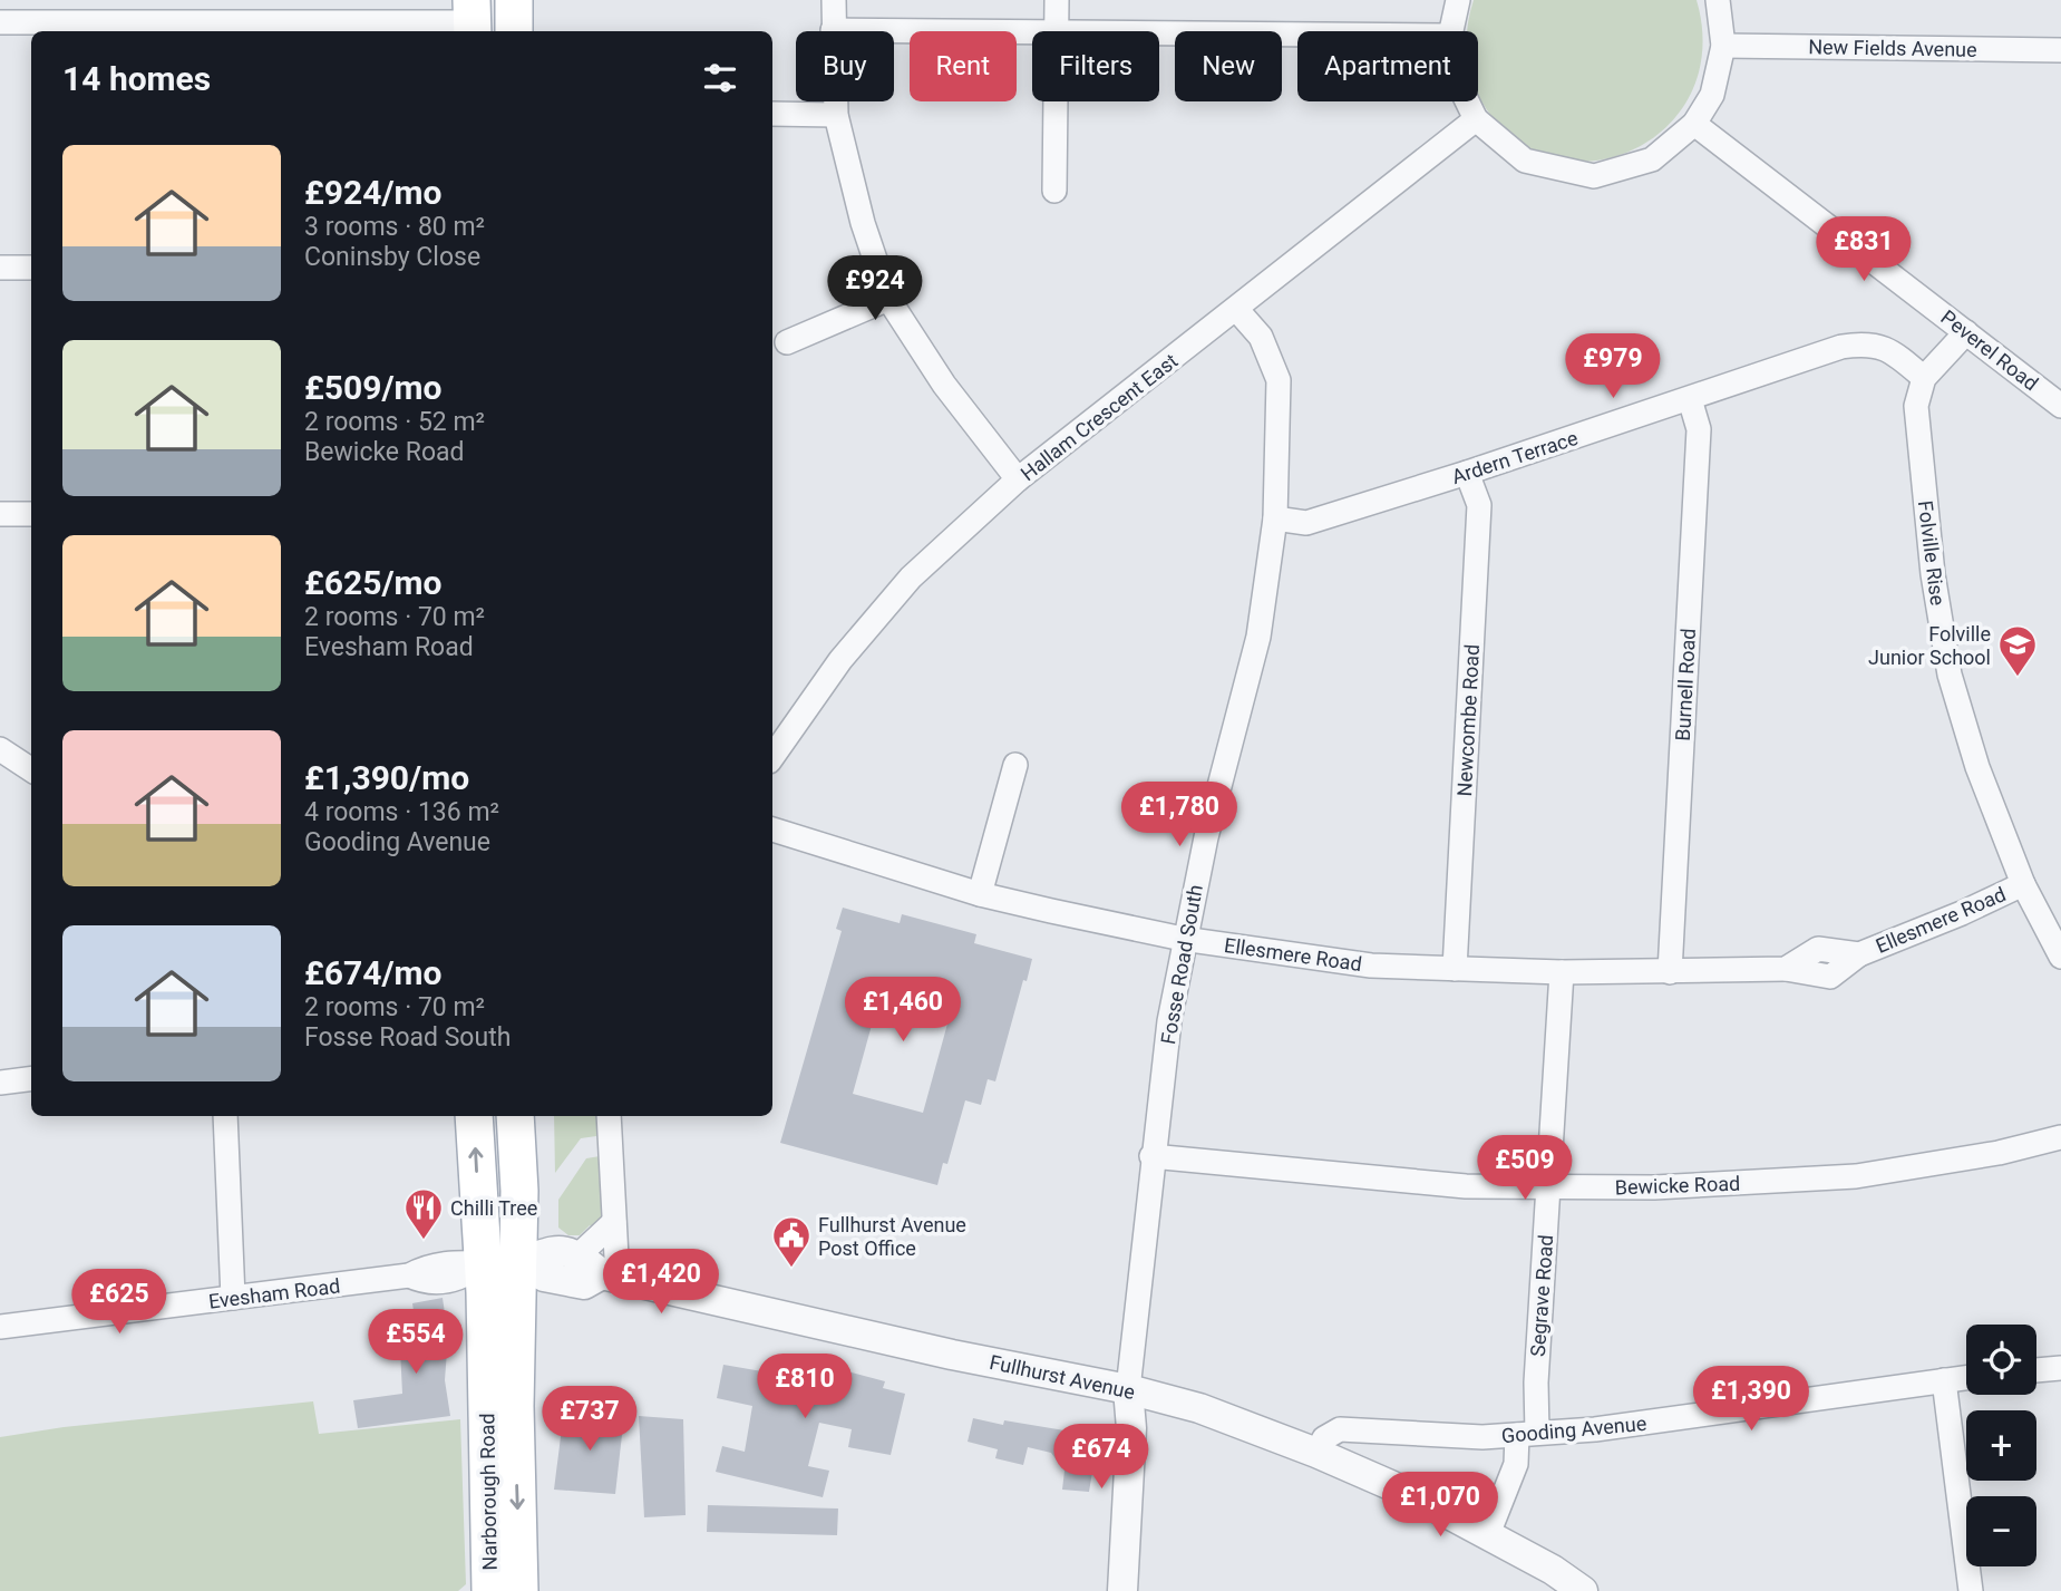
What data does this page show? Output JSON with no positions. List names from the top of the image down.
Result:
{
  "streets": {
    "main road": ["Narborough Road"],
    "street": [
      "New Fields Avenue",
      "Peverel Road",
      "Hallam Crescent East",
      "Ardern Terrace",
      "Folville Rise",
      "Burnell Road",
      "Newcombe Road",
      "Ellesmere Road",
      "Fosse Road South",
      "Bewicke Road",
      "Evesham Road",
      "Segrave Road",
      "Fullhurst Avenue",
      "Gooding Avenue"
    ]
  },
  "crossings": [
    ["Hallam Crescent East", "Fosse Road South"],
    ["Ardern Terrace", "Folville Rise"],
    ["Ardern Terrace", "Burnell Road"],
    ["Ardern Terrace", "Newcombe Road"],
    ["Ardern Terrace", "Fosse Road South"],
    ["Folville Rise", "Ellesmere Road"],
    ["Burnell Road", "Ellesmere Road"],
    ["Newcombe Road", "Ellesmere Road"],
    ["Ellesmere Road", "Fosse Road South"],
    ["Ellesmere Road", "Segrave Road"],
    ["Fosse Road South", "Bewicke Road"],
    ["Fosse Road South", "Fullhurst Avenue"],
    ["Bewicke Road", "Segrave Road"],
    ["Evesham Road", "Fullhurst Avenue"],
    ["Evesham Road", "Narborough Road"],
    ["Segrave Road", "Fullhurst Avenue"],
    ["Segrave Road", "Gooding Avenue"],
    ["Fullhurst Avenue", "Gooding Avenue"],
    ["Fullhurst Avenue", "Narborough Road"]
  ],
  "places": {
    "school or university": ["Folville Junior School"],
    "restaurant": ["Chilli Tree"],
    "public building": ["Fullhurst Avenue Post Office"]
  },
  "page": {
    "chip": [
      "Buy",
      "Rent",
      "Filters",
      "New",
      "Apartment"
    ],
    "heading": "14 homes",
    "list": [
      {
        "name": "£924/mo",
        "note": "3 rooms · 80 m² · Coninsby Close"
      },
      {
        "name": "£509/mo",
        "note": "2 rooms · 52 m² · Bewicke Road"
      },
      {
        "name": "£625/mo",
        "note": "2 rooms · 70 m² · Evesham Road"
      },
      {
        "name": "£1,390/mo",
        "note": "4 rooms · 136 m² · Gooding Avenue"
      },
      {
        "name": "£674/mo",
        "note": "2 rooms · 70 m² · Fosse Road South"
      }
    ],
    "price": [
      "£831",
      "£924",
      "£979",
      "£1,780",
      "£1,460",
      "£509",
      "£1,420",
      "£625",
      "£554",
      "£810",
      "£1,390",
      "£737",
      "£674",
      "£1,070"
    ],
    "map_buttons": ["+", "−"]
  }
}
